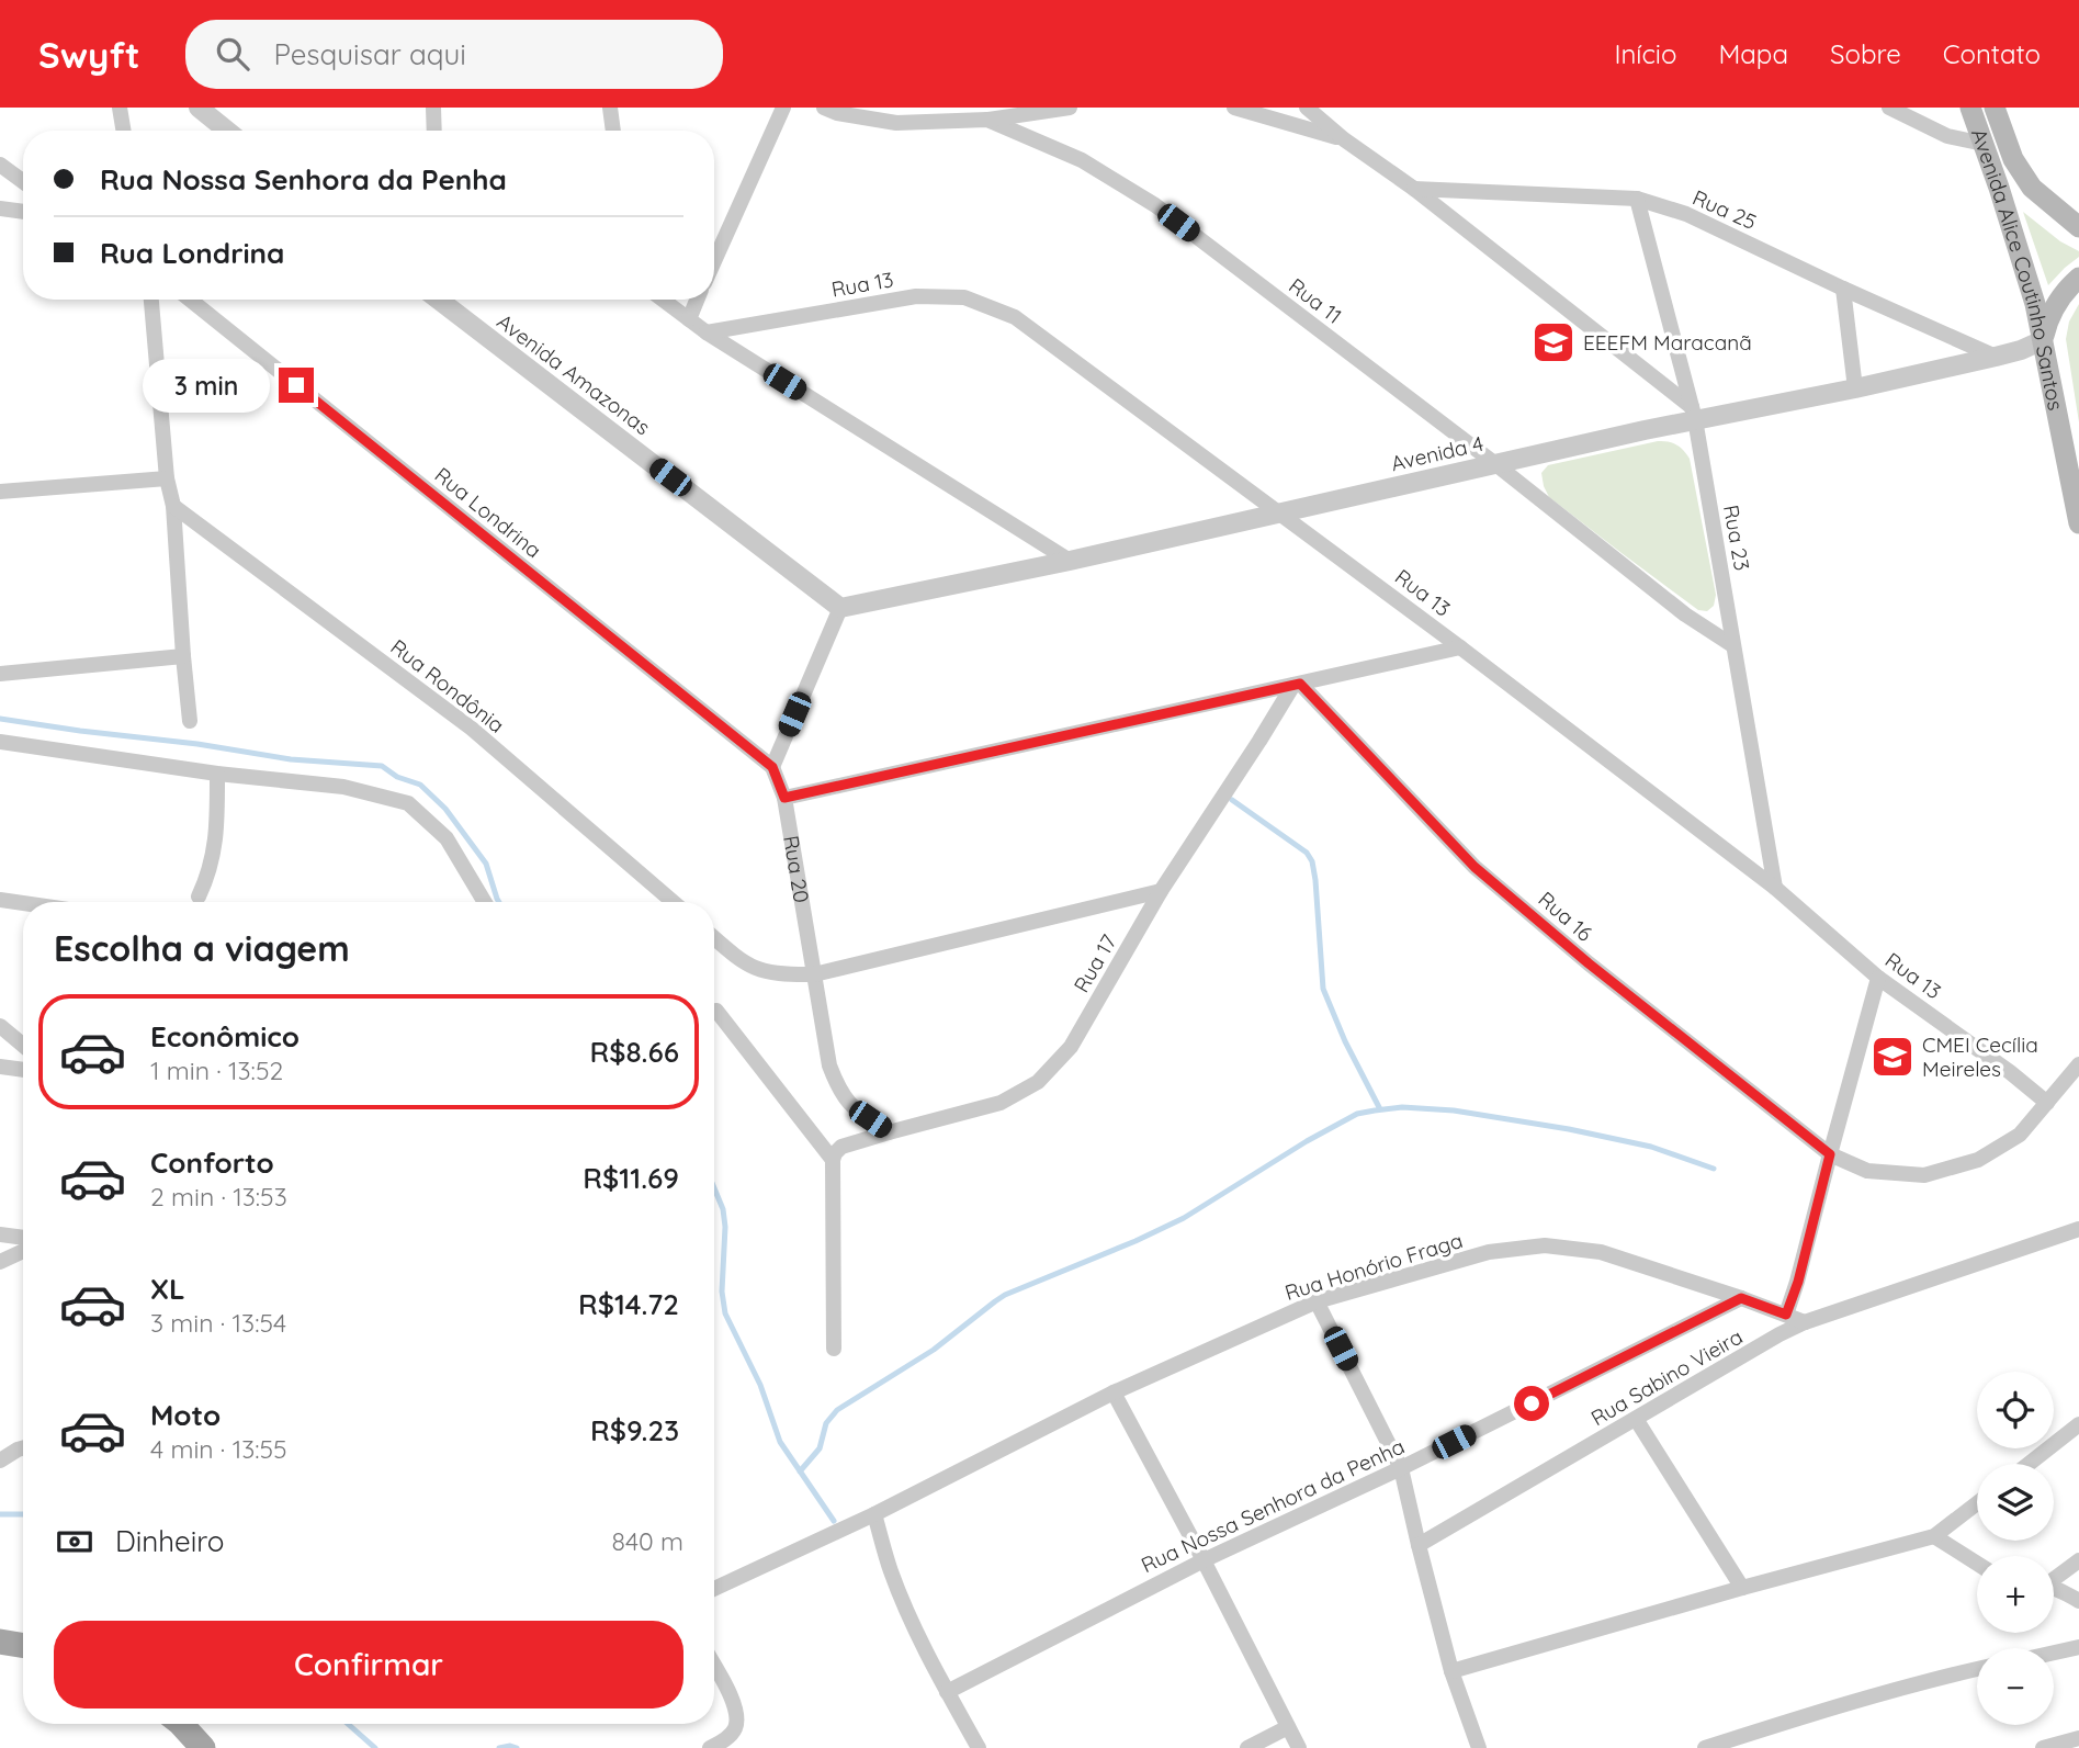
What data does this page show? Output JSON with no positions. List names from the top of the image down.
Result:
{
  "streets": {
    "main road": ["Avenida Alice Coutinho Santos"],
    "street": [
      "Rua 25",
      "Rua 13",
      "Rua 11",
      "Avenida Amazonas",
      "Avenida 4",
      "Rua Londrina",
      "Rua 23",
      "Rua Rondônia",
      "Rua 20",
      "Rua 16",
      "Rua 17",
      "Rua Honório Fraga",
      "Rua Sabino Vieira",
      "Rua Nossa Senhora da Penha"
    ]
  },
  "crossings": [
    ["Rua 25", "Avenida 4"],
    ["Rua 25", "Rua 23"],
    ["Avenida Alice Coutinho Santos", "Avenida 4"],
    ["Rua 13", "Avenida 4"],
    ["Rua 13", "Rua 23"],
    ["Rua 13", "Rua 16"],
    ["Rua 11", "Avenida 4"],
    ["Rua 11", "Rua 23"],
    ["Avenida Amazonas", "Avenida 4"],
    ["Avenida 4", "Rua 23"],
    ["Rua Londrina", "Rua 20"],
    ["Rua 20", "Rua 17"],
    ["Rua 16", "Rua 17"],
    ["Rua Honório Fraga", "Rua Sabino Vieira"],
    ["Rua Honório Fraga", "Rua Nossa Senhora da Penha"]
  ],
  "places": {
    "school or university": ["EEEFM Maracanã", "CMEI Cecília Meireles"]
  },
  "page": {
    "header": "Swyft",
    "search": "Pesquisar aqui",
    "nav": [
      "Início",
      "Mapa",
      "Sobre",
      "Contato"
    ],
    "banner": ["Rua Nossa Senhora da Penha", "Rua Londrina"],
    "bubble": "3 min",
    "heading": "Escolha a viagem",
    "list": [
      {
        "name": "Econômico",
        "note": "1 min · 13:52",
        "value": "R$8.66"
      },
      {
        "name": "Conforto",
        "note": "2 min · 13:53",
        "value": "R$11.69"
      },
      {
        "name": "XL",
        "note": "3 min · 13:54",
        "value": "R$14.72"
      },
      {
        "name": "Moto",
        "note": "4 min · 13:55",
        "value": "R$9.23"
      }
    ],
    "map_buttons": ["+", "−"],
    "pay": ["Dinheiro", "840 m"],
    "buttons": "Confirmar"
  }
}
